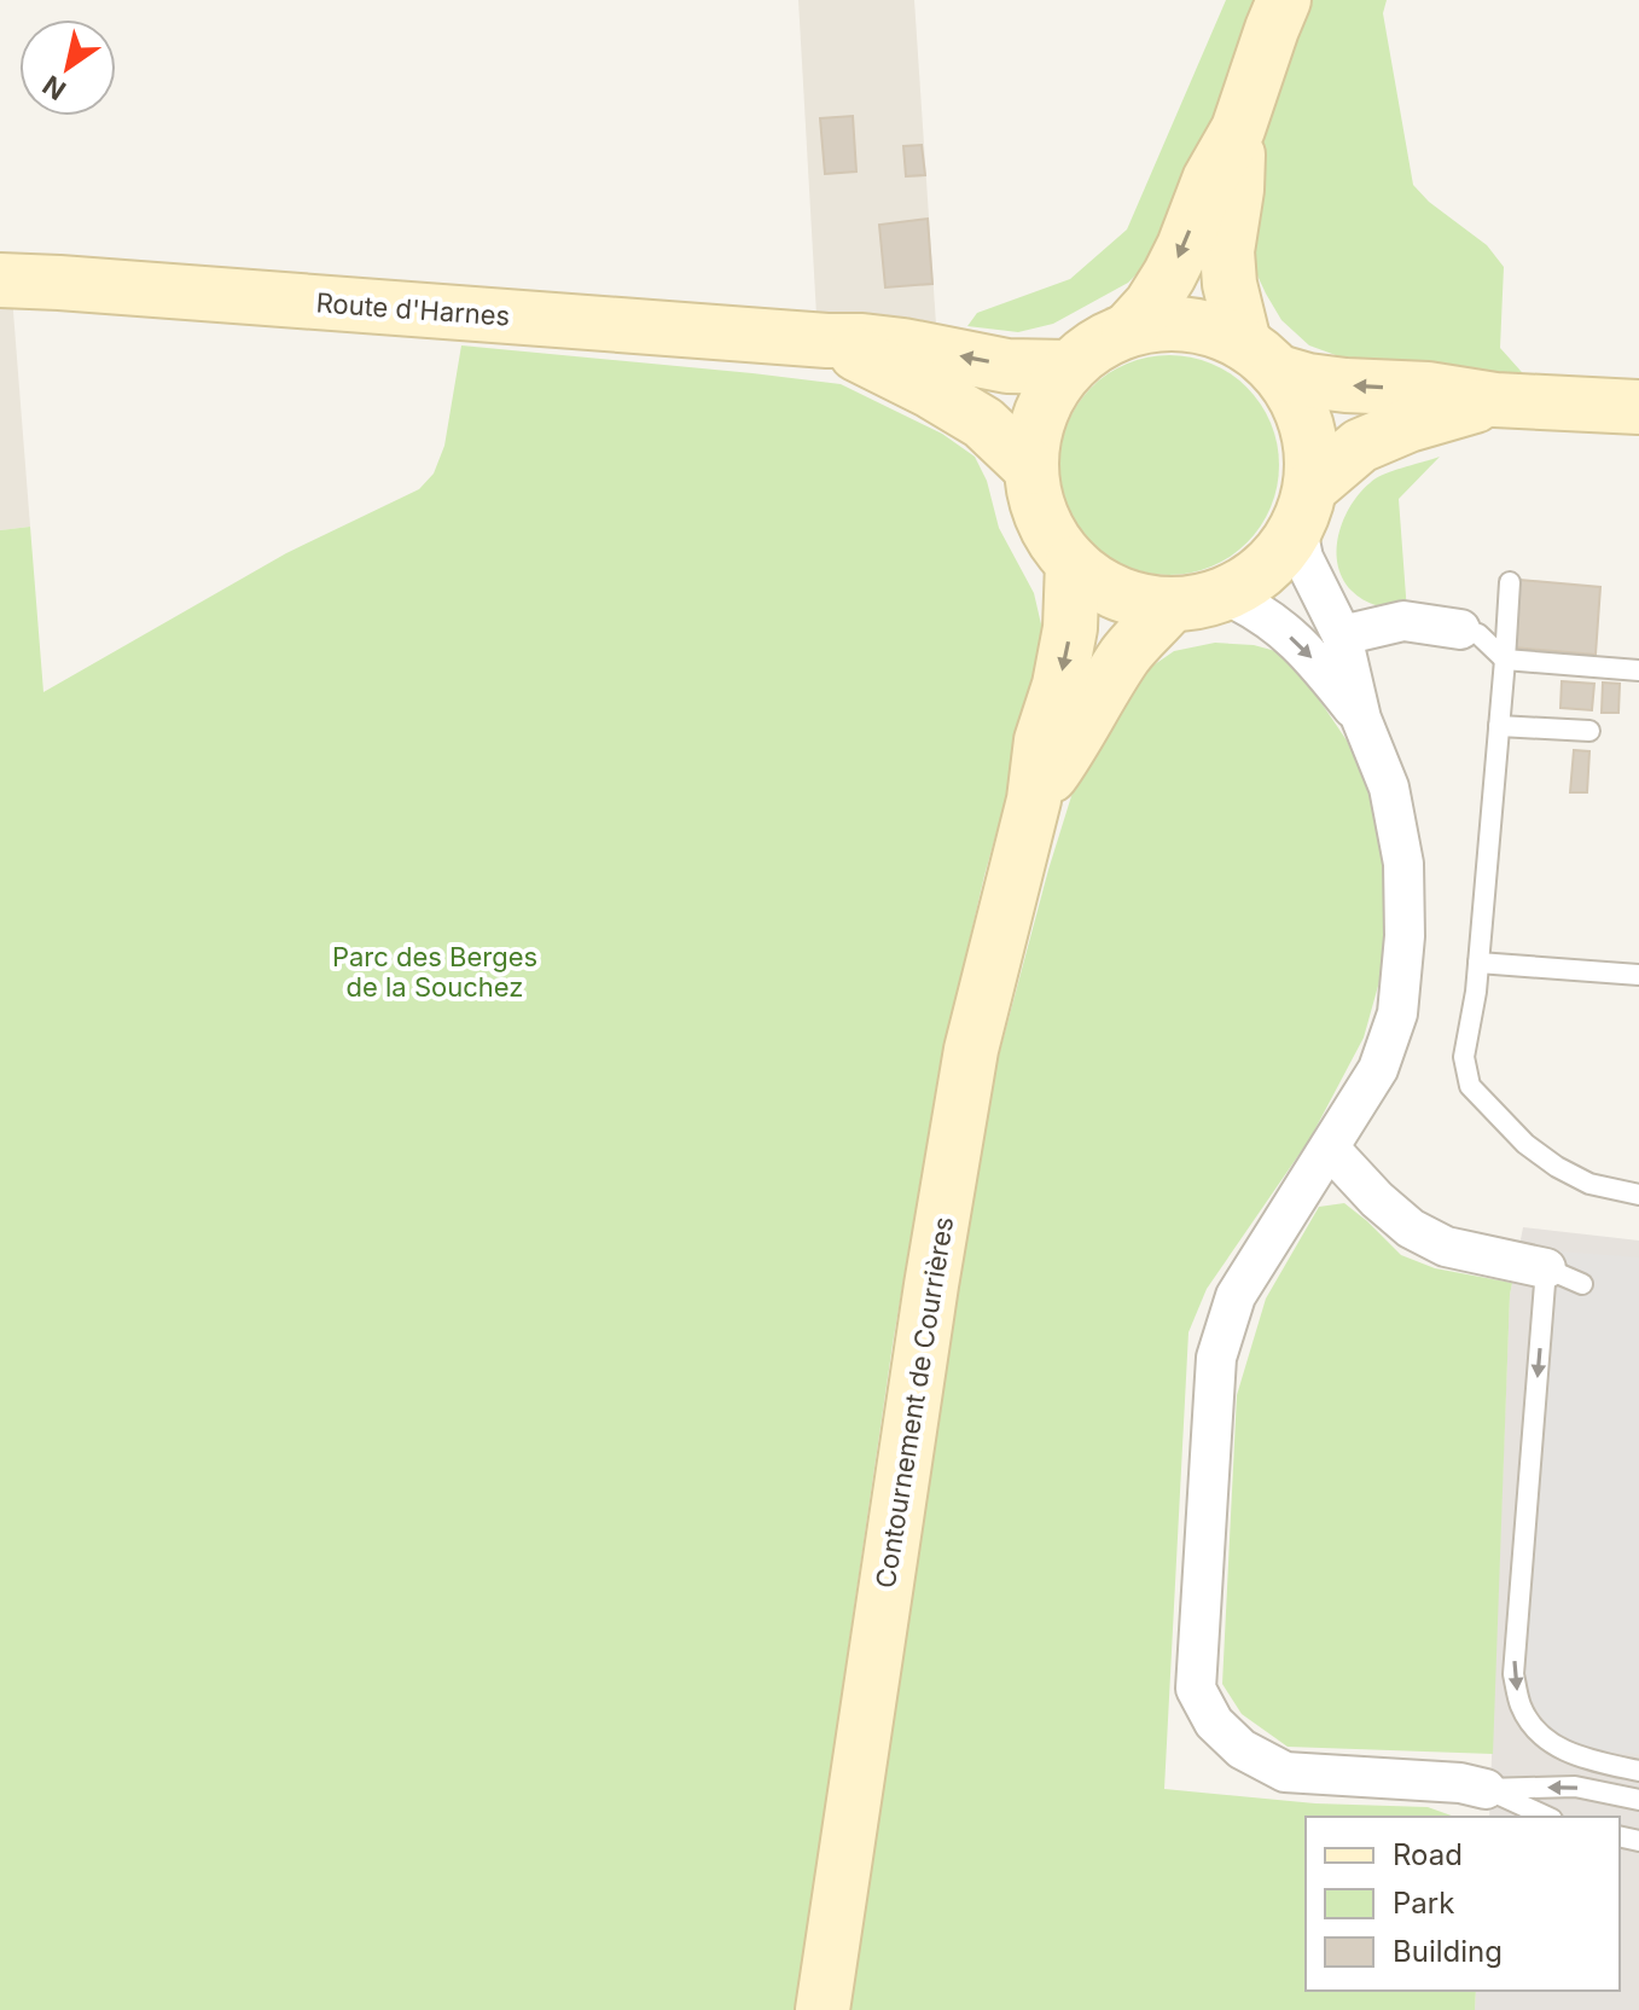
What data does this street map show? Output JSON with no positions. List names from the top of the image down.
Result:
{
  "streets": {
    "main road": ["Route d'Harnes", "Contournement de Courrières"]
  },
  "crossings": [
    ["Route d'Harnes", "Contournement de Courrières"]
  ],
  "parks": ["Parc des Berges de la Souchez"],
  "legend": ["Road", "Park", "Building"],
  "north": "bottom left"
}
